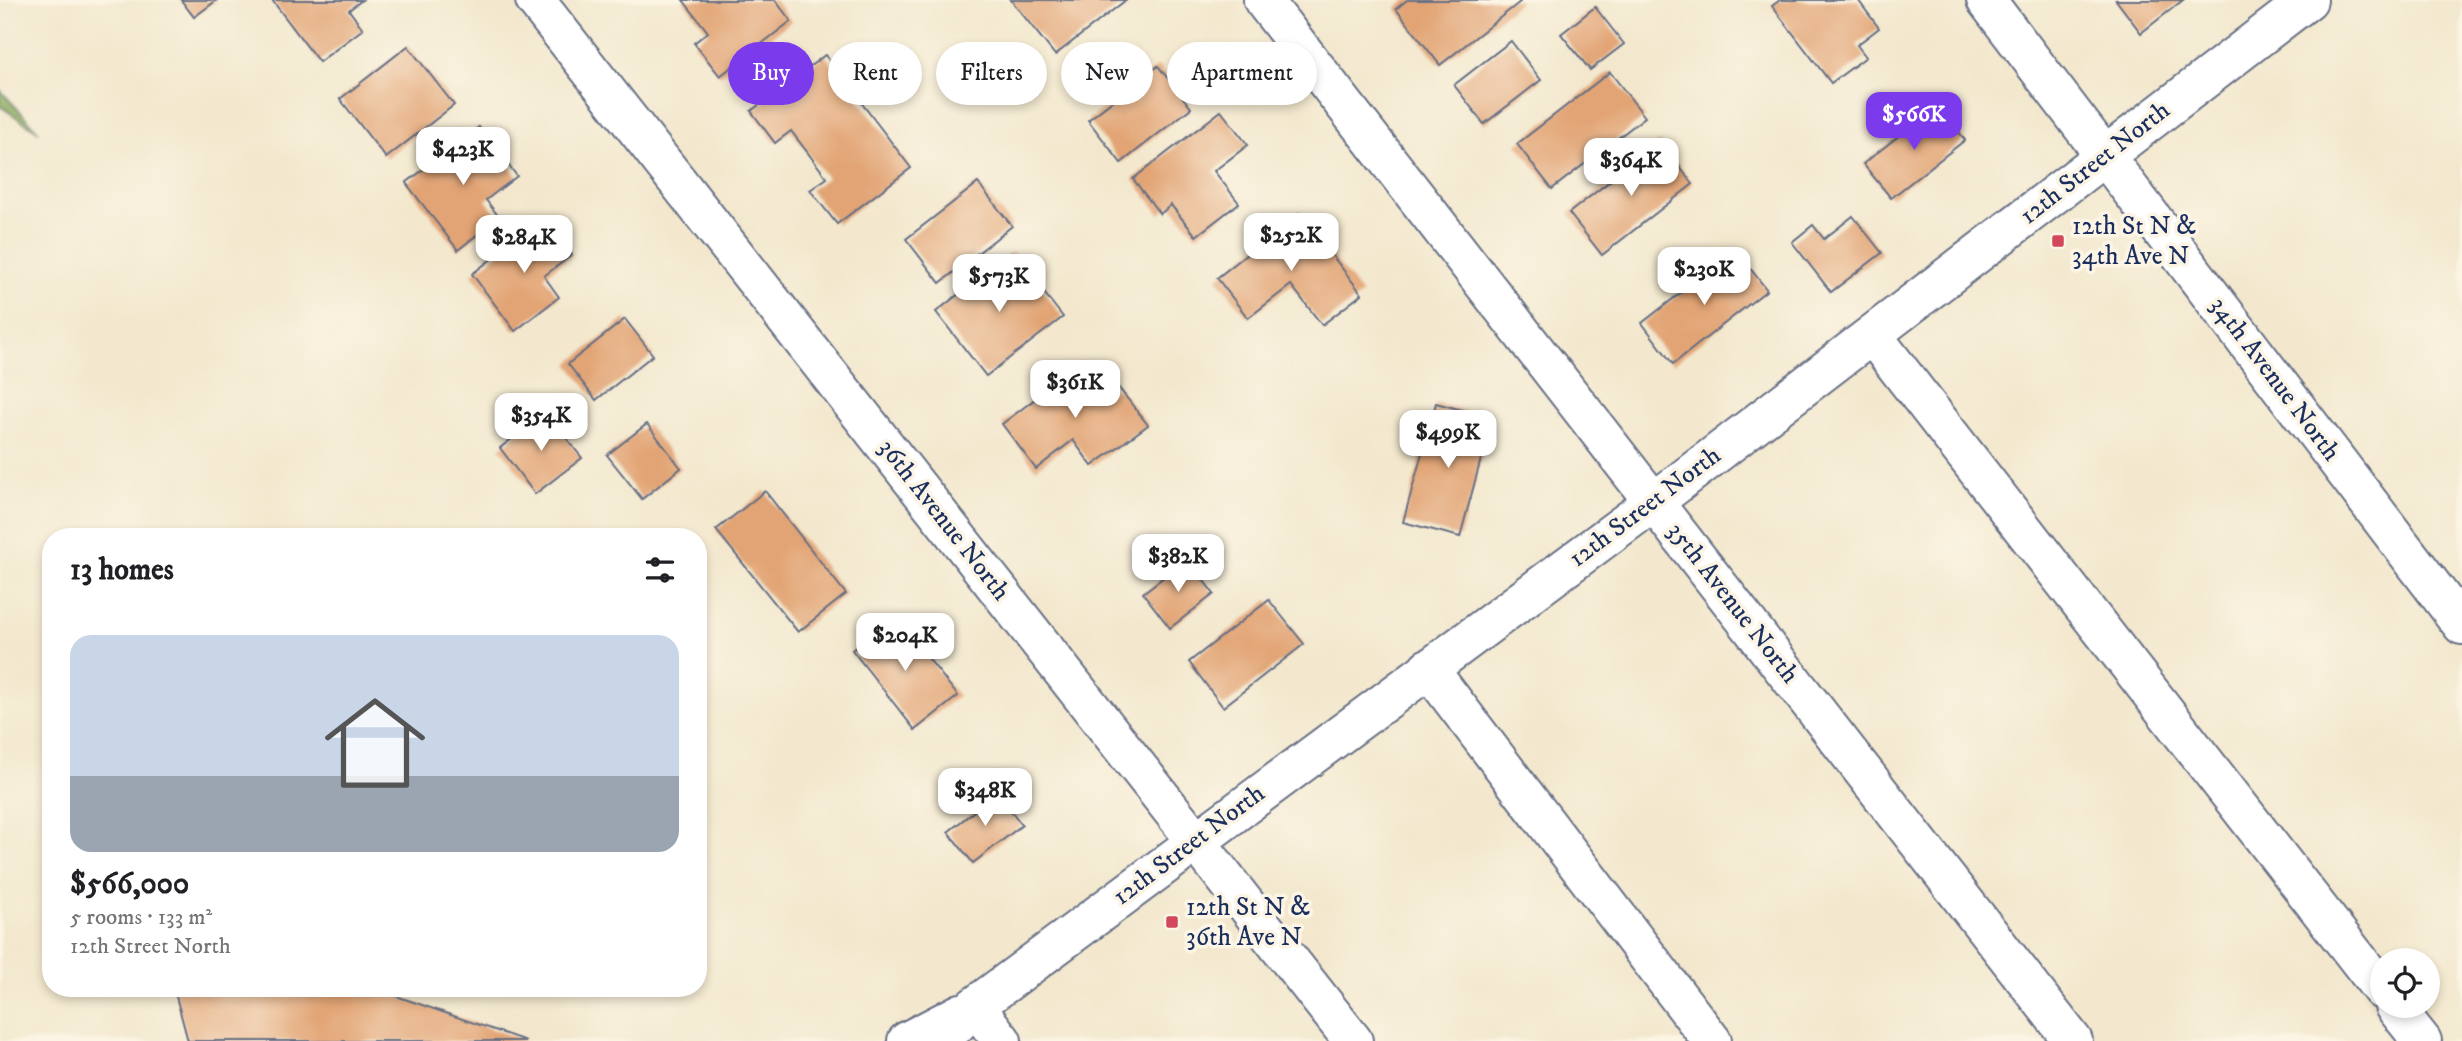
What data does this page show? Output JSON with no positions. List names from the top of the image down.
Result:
{
  "streets": {
    "street": [
      "12th Street North",
      "34th Avenue North",
      "36th Avenue North",
      "35th Avenue North"
    ]
  },
  "crossings": [
    ["12th Street North", "34th Avenue North"],
    ["12th Street North", "36th Avenue North"],
    ["12th Street North", "35th Avenue North"]
  ],
  "places": {
    "transit": ["12th St N & 34th Ave N", "12th St N & 36th Ave N"]
  },
  "page": {
    "chip": [
      "Buy",
      "Rent",
      "Filters",
      "New",
      "Apartment"
    ],
    "price": [
      "$566K",
      "$423K",
      "$364K",
      "$252K",
      "$284K",
      "$230K",
      "$573K",
      "$361K",
      "$354K",
      "$499K",
      "$382K",
      "$204K",
      "$348K"
    ],
    "heading": "13 homes",
    "list": [
      {
        "name": "$566,000",
        "note": "5 rooms · 133 m² · 12th Street North"
      }
    ]
  }
}
